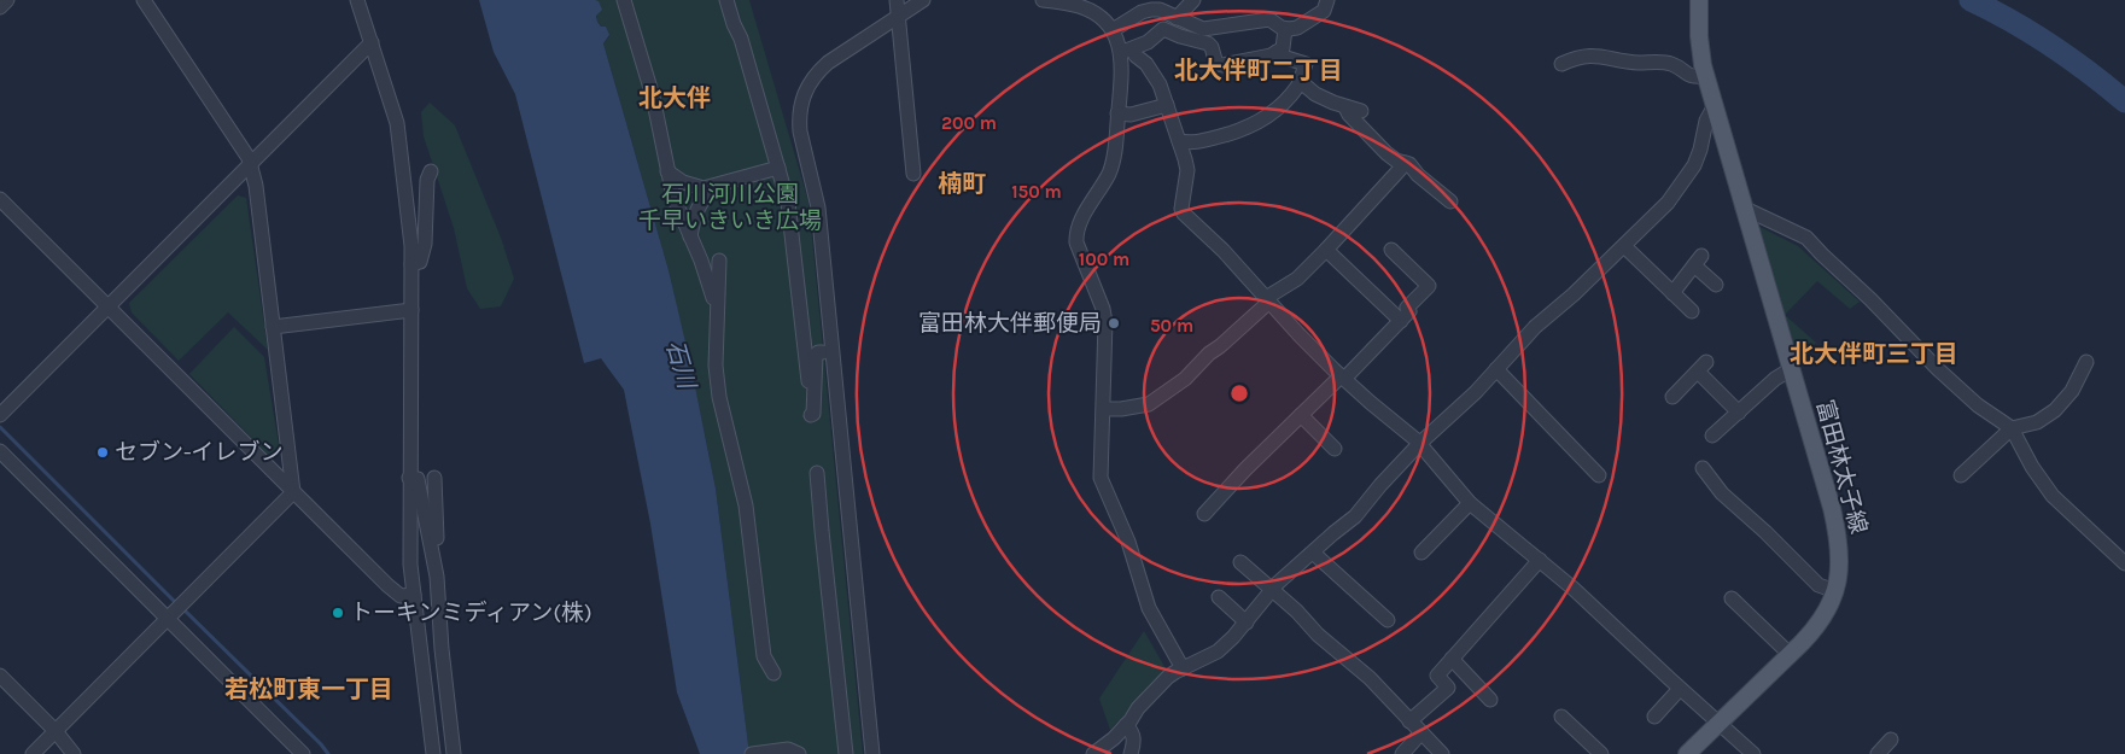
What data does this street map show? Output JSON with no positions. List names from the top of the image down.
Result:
{
  "streets": {
    "main road": ["富田林太子線"]
  },
  "districts": [
    "北大伴町二丁目",
    "北大伴",
    "楠町",
    "北大伴町三丁目",
    "若松町東一丁目"
  ],
  "water": ["石川"],
  "parks": ["石川河川公園 千早いきいき広場"],
  "places": ["富田林大伴郵便局", "セブン-イレブン", "トーキンミディアン(株)"],
  "rings": [
    "200 m",
    "150 m",
    "100 m",
    "50 m"
  ]
}
